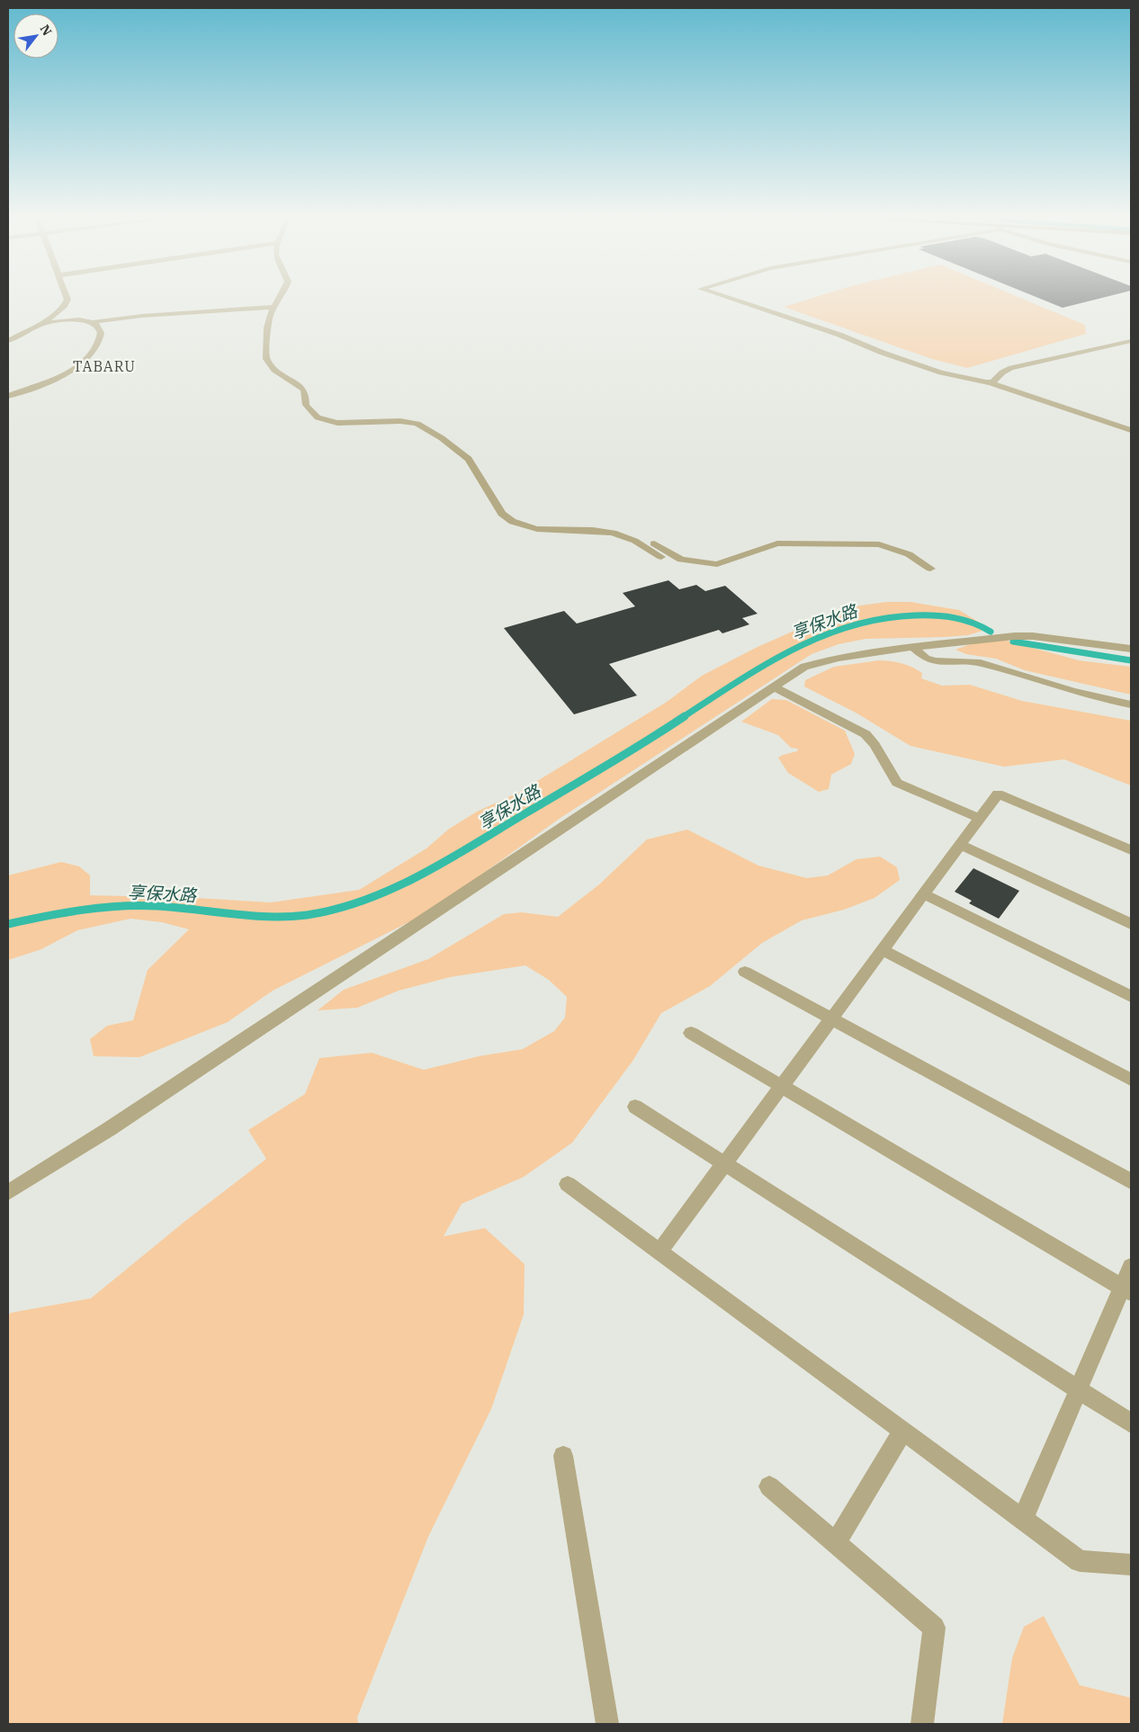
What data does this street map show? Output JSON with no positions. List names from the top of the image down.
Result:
{
  "districts": ["TABARU"],
  "water": ["享保水路"],
  "north": "top right"
}
